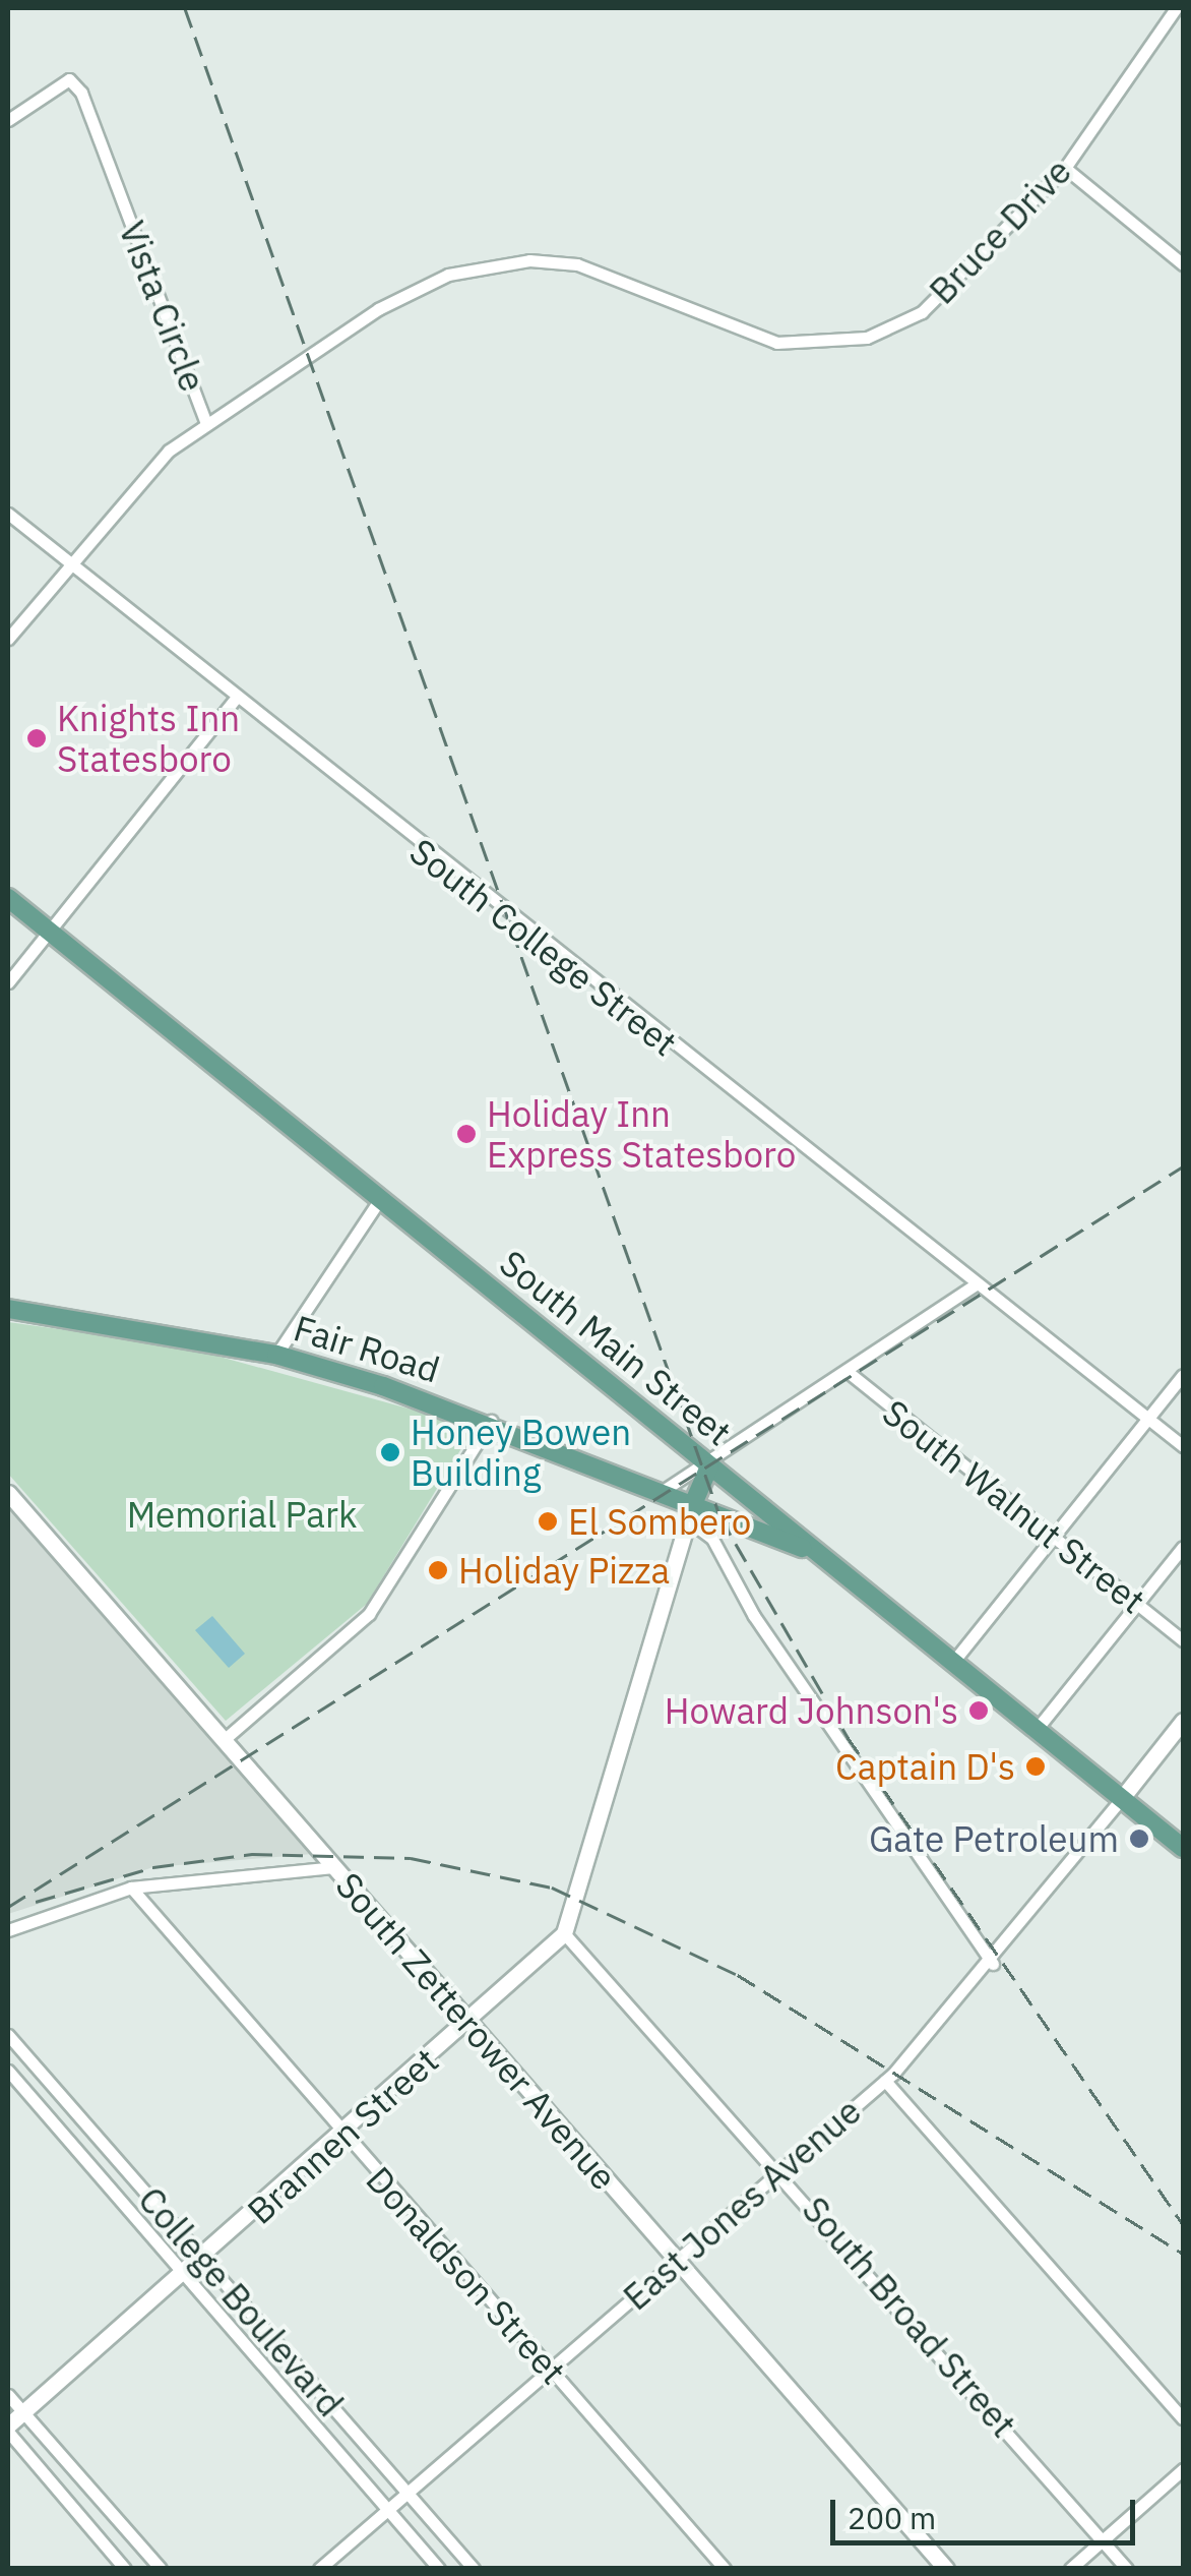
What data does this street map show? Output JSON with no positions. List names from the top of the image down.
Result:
{
  "streets": {
    "main road": ["South Main Street", "Fair Road"],
    "street": [
      "Bruce Drive",
      "Vista Circle",
      "South College Street",
      "South Walnut Street",
      "South Zetterower Avenue",
      "Brannen Street",
      "East Jones Avenue",
      "Donaldson Street",
      "College Boulevard",
      "South Broad Street"
    ]
  },
  "crossings": [
    ["Bruce Drive", "Vista Circle"],
    ["Vista Circle", "South College Street"],
    ["South Main Street", "Fair Road"],
    ["South Main Street", "East Jones Avenue"],
    ["South Zetterower Avenue", "Brannen Street"],
    ["South Zetterower Avenue", "East Jones Avenue"],
    ["Brannen Street", "Donaldson Street"],
    ["Brannen Street", "College Boulevard"],
    ["Brannen Street", "South Broad Street"],
    ["East Jones Avenue", "Donaldson Street"],
    ["East Jones Avenue", "College Boulevard"],
    ["East Jones Avenue", "South Broad Street"]
  ],
  "parks": ["Memorial Park"],
  "places": [
    "Knights Inn Statesboro",
    "Holiday Inn Express Statesboro",
    "Honey Bowen Building",
    "El Sombero",
    "Holiday Pizza",
    "Howard Johnson's",
    "Captain D's",
    "Gate Petroleum"
  ],
  "scale_bar": "200 m"
}
